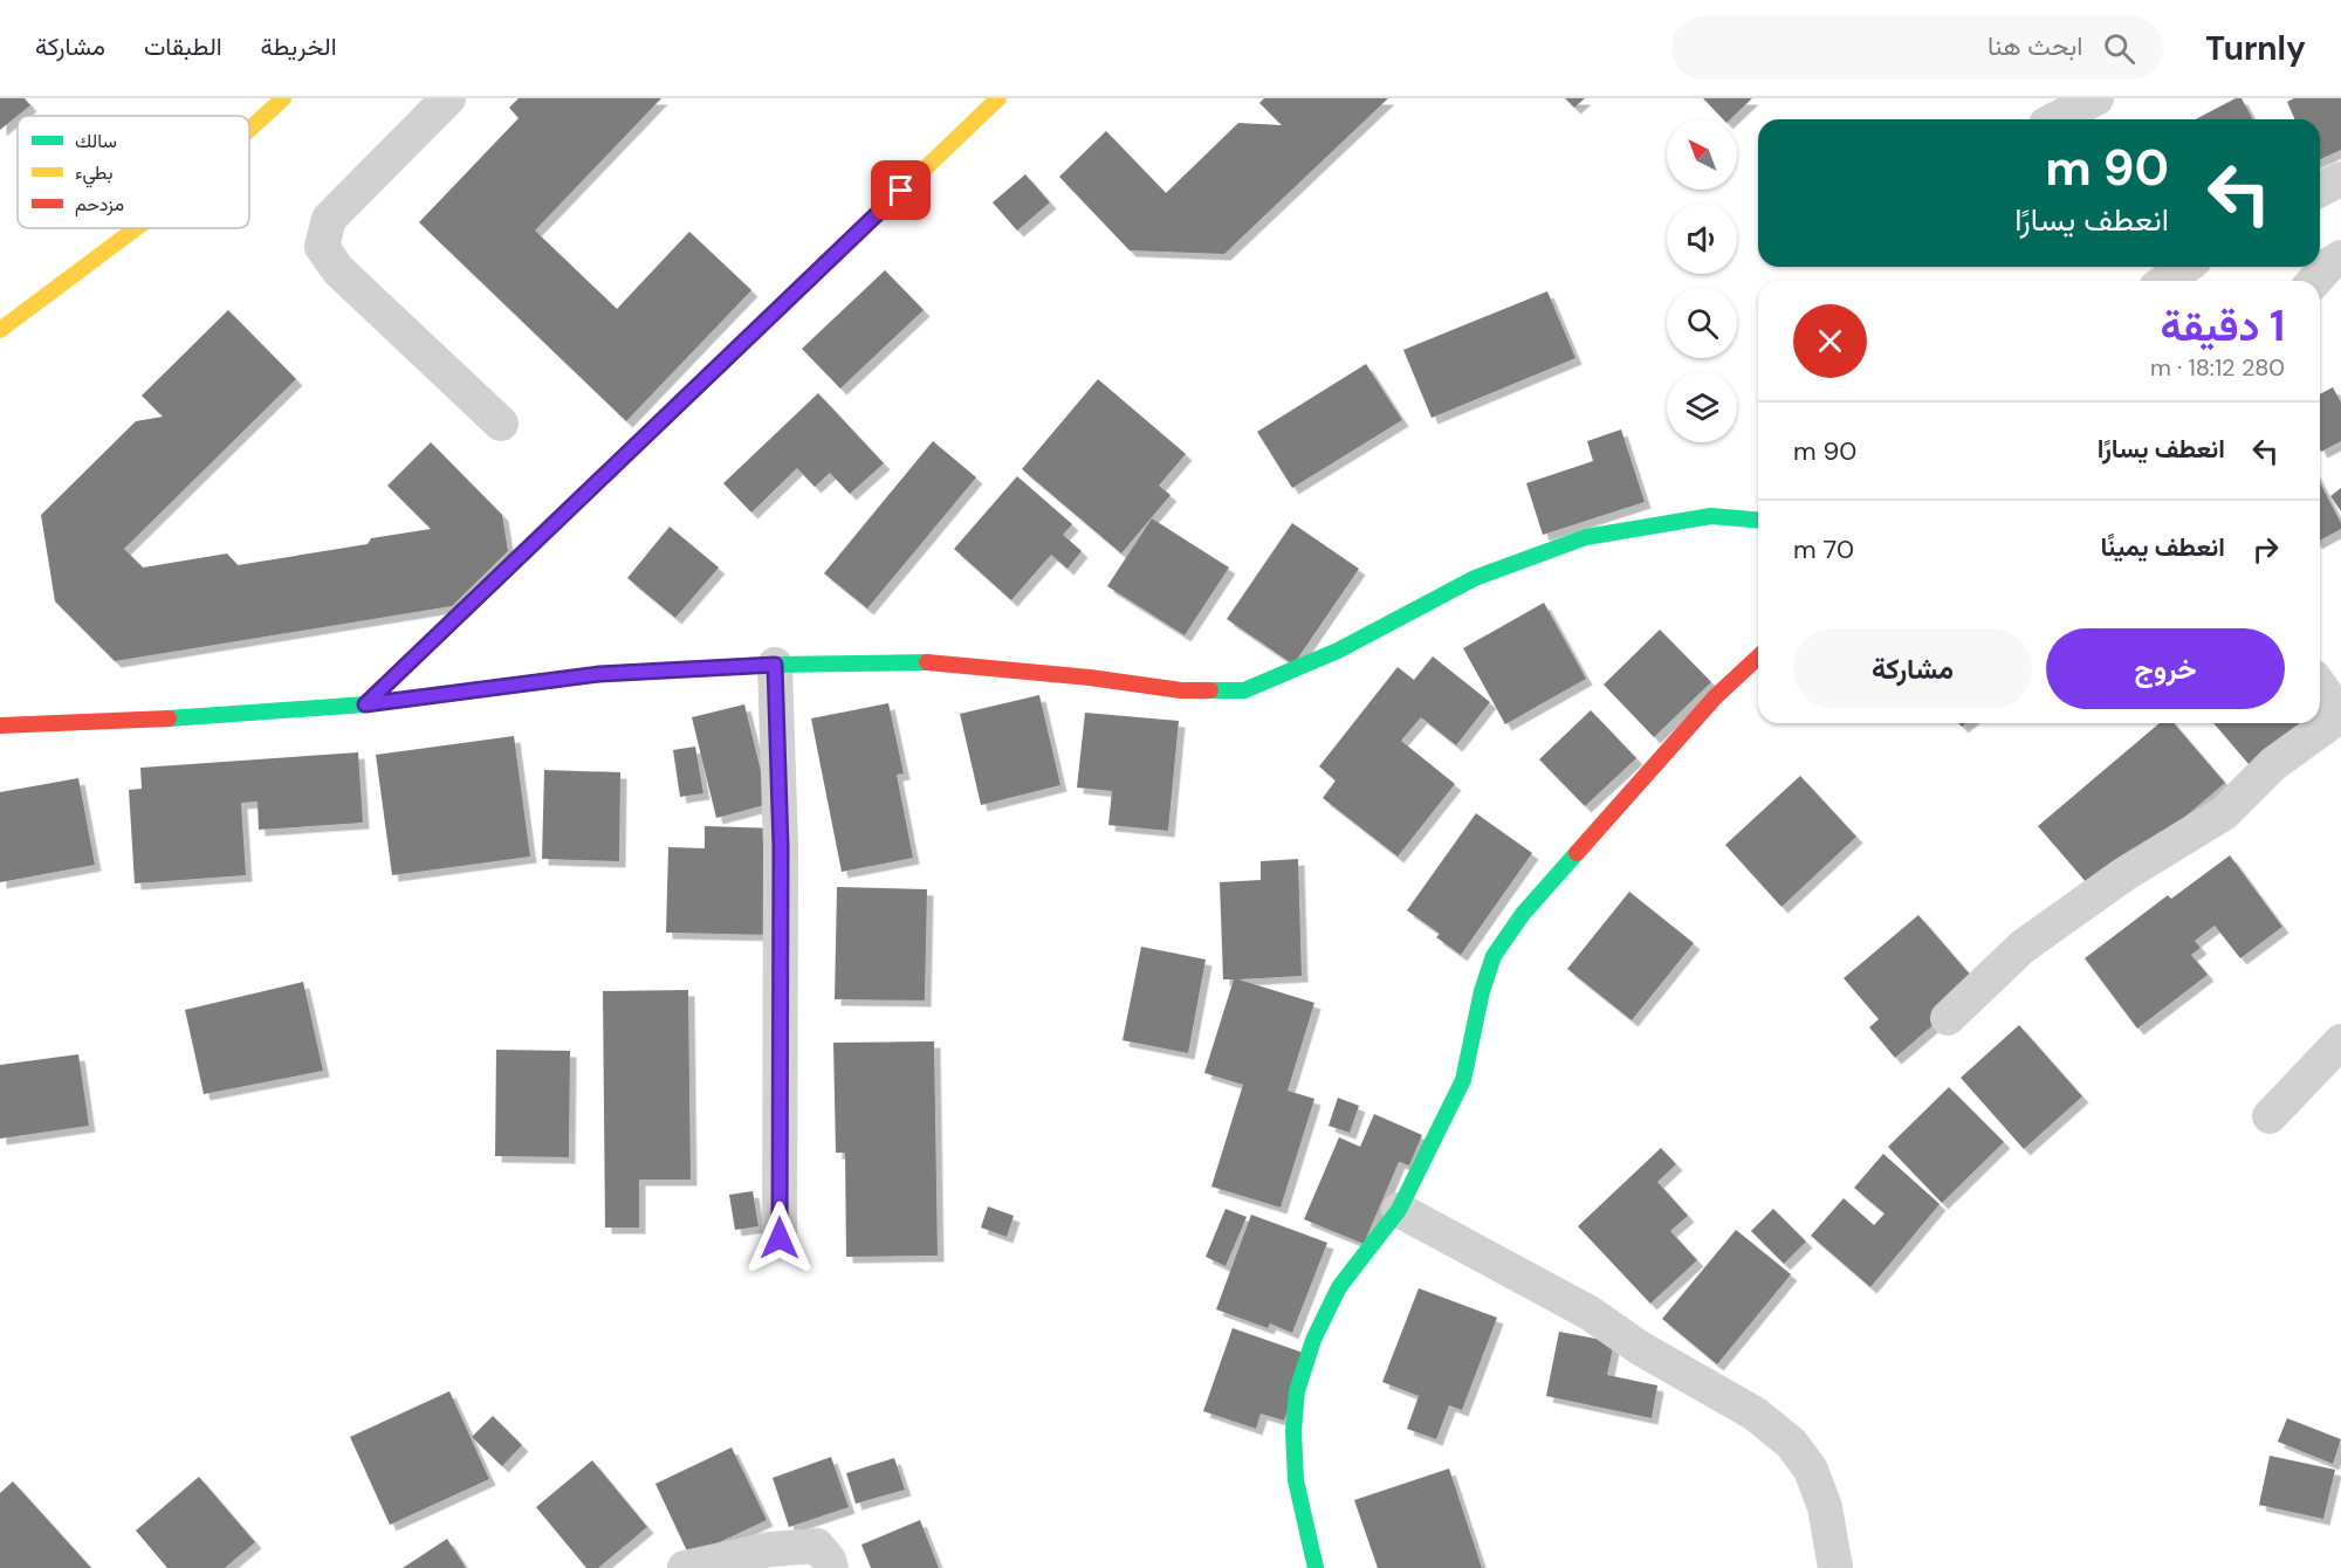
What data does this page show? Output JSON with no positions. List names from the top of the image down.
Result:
{
  "legend": ["سالك", "بطيء", "مزدحم"],
  "north": "top left",
  "page": {
    "header": "Turnly",
    "search": "ابحث هنا",
    "nav": ["الخريطة", "الطبقات", "مشاركة"],
    "turn": ["90 m", "انعطف يسارًا"],
    "heading": ["1 دقيقة", "280 m · 18:12"],
    "list": [
      {
        "name": "انعطف يسارًا",
        "value": "90 m"
      },
      {
        "name": "انعطف يمينًا",
        "value": "70 m"
      }
    ],
    "buttons": ["خروج", "مشاركة"]
  }
}
